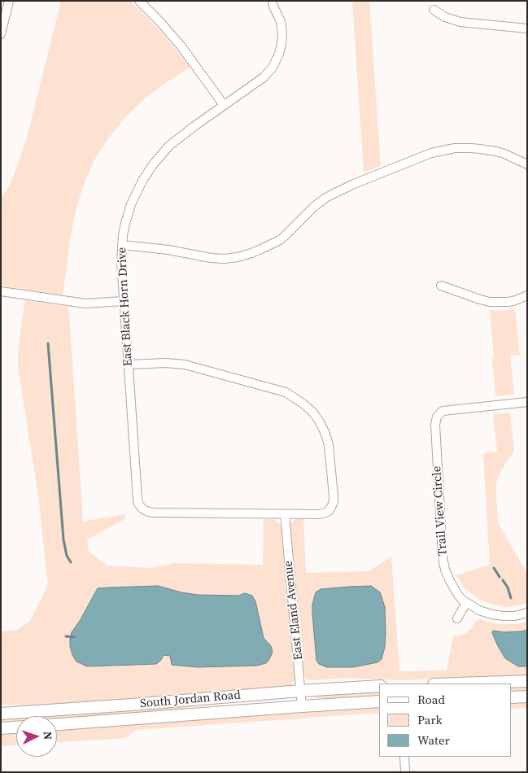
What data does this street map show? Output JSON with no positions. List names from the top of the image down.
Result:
{
  "streets": {
    "main road": ["South Jordan Road"],
    "street": ["East Black Horn Drive", "Trail View Circle", "East Eland Avenue"]
  },
  "crossings": [
    ["East Black Horn Drive", "East Eland Avenue"],
    ["East Eland Avenue", "South Jordan Road"]
  ],
  "legend": ["Road", "Park", "Water"],
  "north": "right"
}
